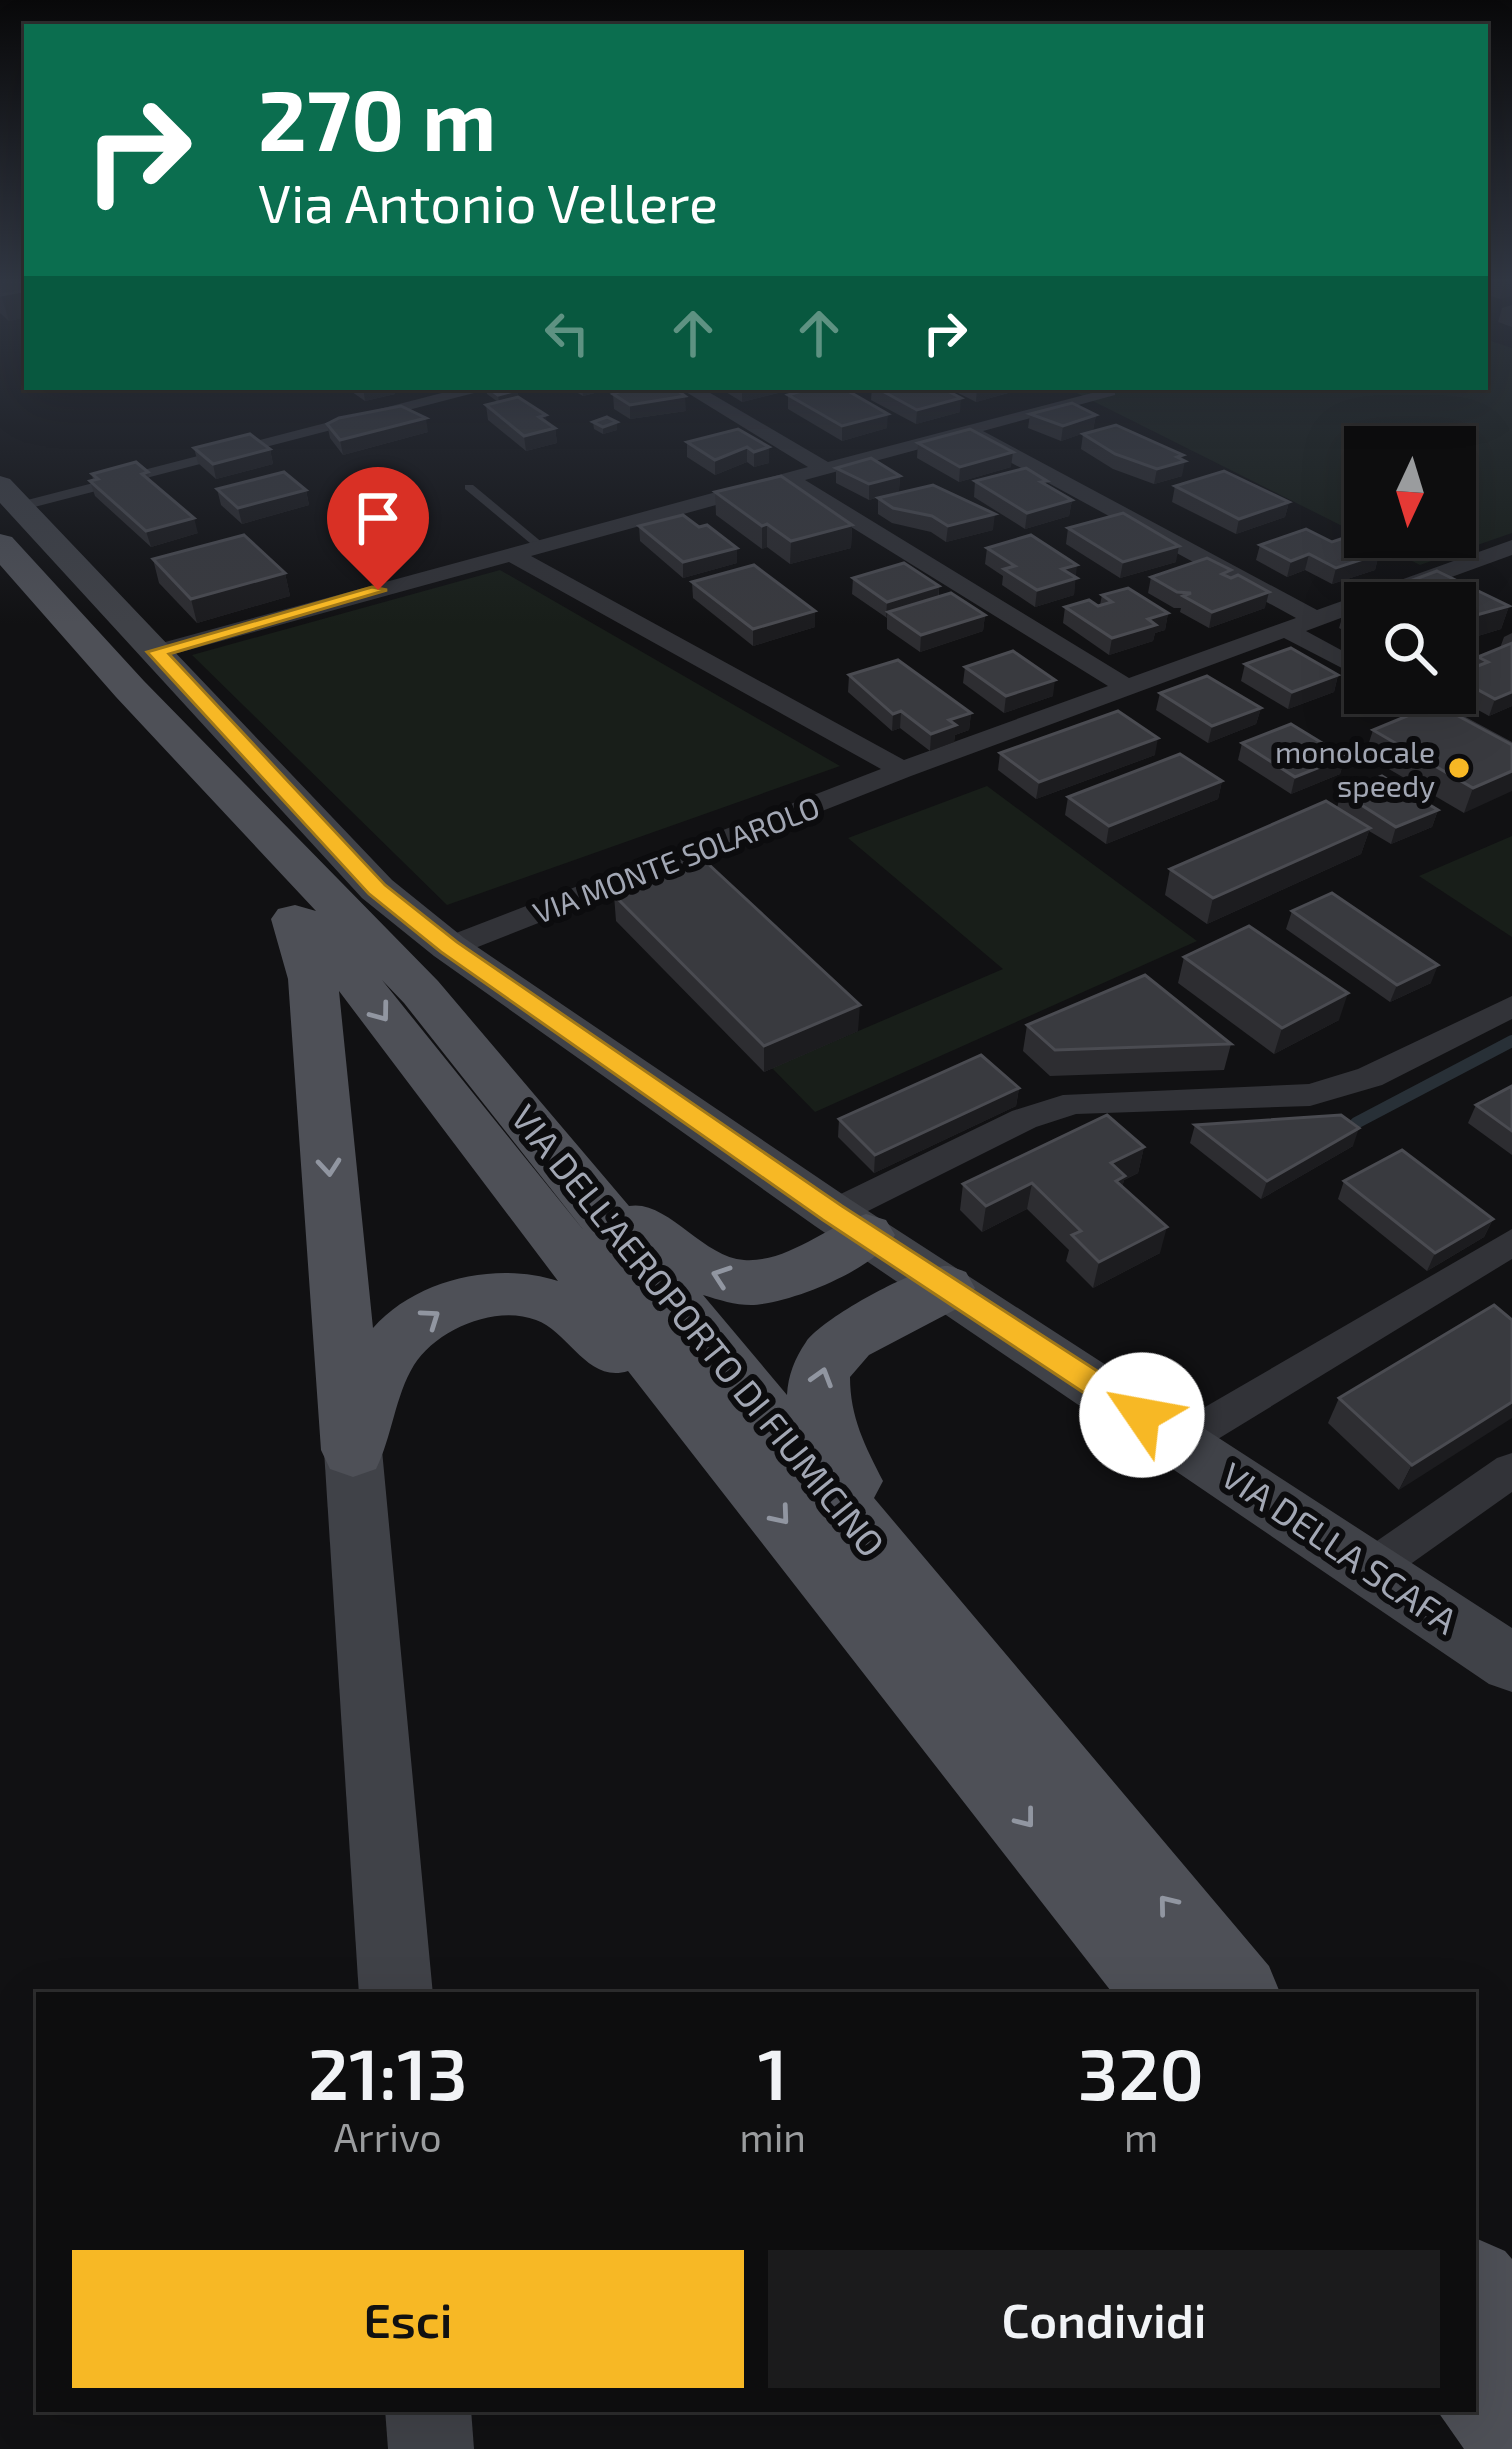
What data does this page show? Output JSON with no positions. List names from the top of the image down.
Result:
{
  "streets": {
    "main road": ["VIA DELL'AEROPORTO DI FIUMICINO"],
    "street": ["VIA MONTE SOLAROLO", "VIA DELLA SCAFA"]
  },
  "crossings": [
    ["VIA MONTE SOLAROLO", "VIA DELLA SCAFA"],
    ["VIA DELL'AEROPORTO DI FIUMICINO", "VIA DELLA SCAFA"]
  ],
  "places": ["monolocale speedy"],
  "north": "bottom",
  "page": {
    "turn": ["270 m", "Via Antonio Vellere"],
    "eta": [
      "21:13",
      "Arrivo",
      "1",
      "min",
      "320",
      "m"
    ],
    "buttons": ["Esci", "Condividi"]
  }
}
